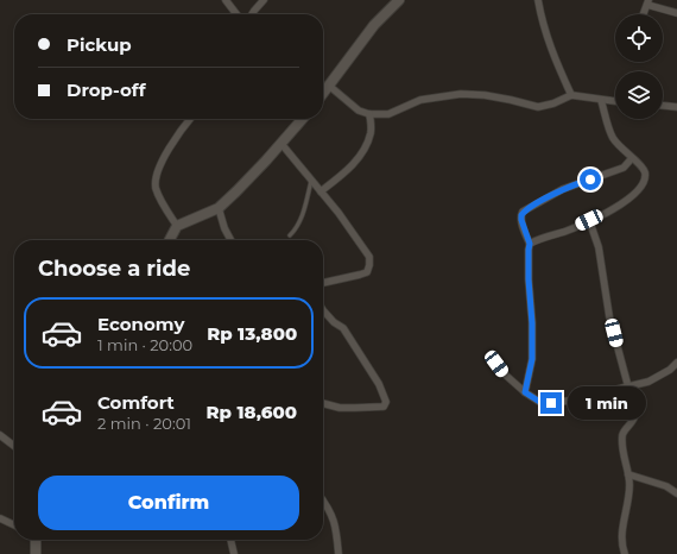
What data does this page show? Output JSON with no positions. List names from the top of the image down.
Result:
{
  "page": {
    "banner": ["Pickup", "Drop-off"],
    "heading": "Choose a ride",
    "list": [
      {
        "name": "Economy",
        "note": "1 min · 20:00",
        "value": "Rp 13,800"
      },
      {
        "name": "Comfort",
        "note": "2 min · 20:01",
        "value": "Rp 18,600"
      }
    ],
    "bubble": "1 min",
    "buttons": "Confirm"
  }
}
